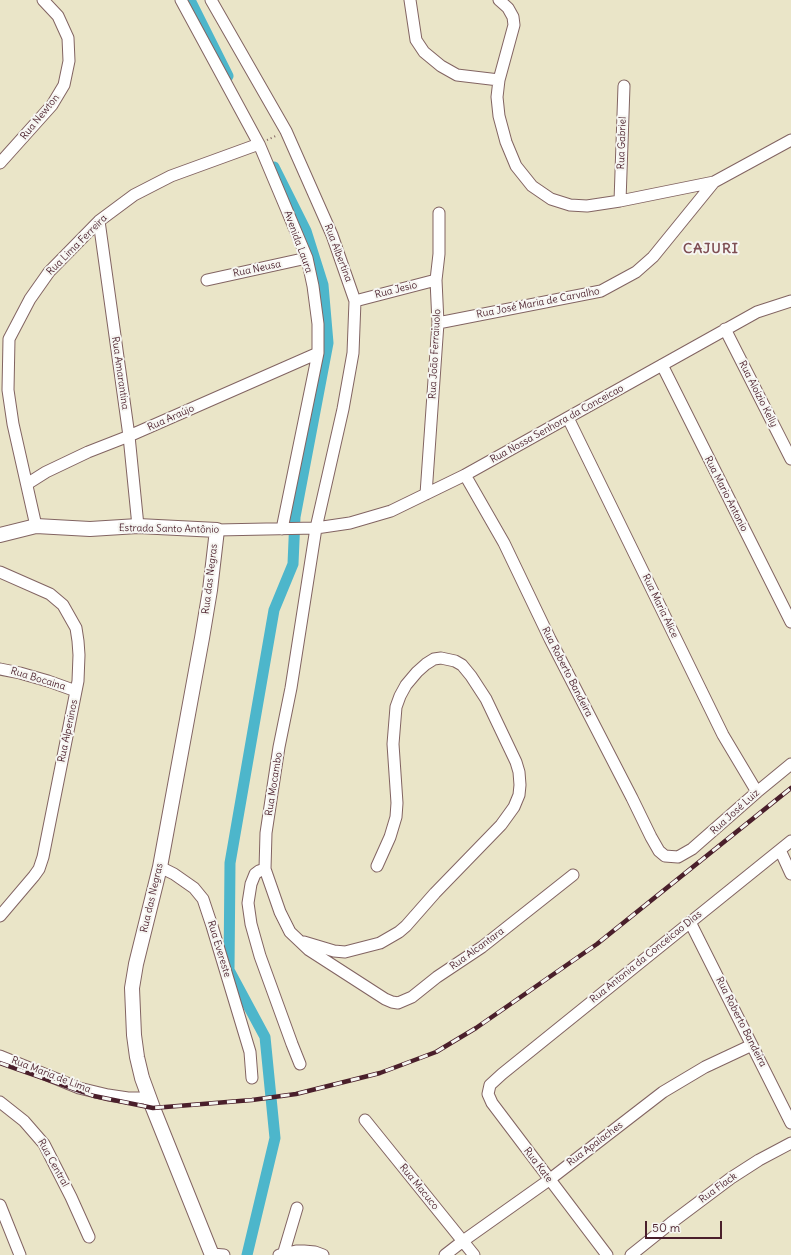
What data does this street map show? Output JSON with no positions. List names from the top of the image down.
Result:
{
  "streets": {
    "main road": ["Estrada Santo Antônio", "Rua das Negras"],
    "street": [
      "Rua Newton",
      "Rua Gabriel",
      "Avenida Laura",
      "Rua Lima Ferreira",
      "Rua Albertina",
      "Rua Neusa",
      "Rua Jesio",
      "Rua José Maria de Carvalho",
      "Rua João Ferraiuolo",
      "Rua Amarantina",
      "Rua Aloizio Kelly",
      "Rua Araújo",
      "Rua Nossa Senhora da Conceicao",
      "Rua Mario Antonio",
      "Rua Maria Alice",
      "Rua Roberto Bandeira",
      "Rua Bocaina",
      "Rua Alpeninos",
      "Rua Mocambo",
      "Rua José Luiz",
      "Rua Evereste",
      "Rua Alcantara",
      "Rua Antonia da Conceicao Dias",
      "Rua Maria de Lima",
      "Rua Apalaches",
      "Rua Central",
      "Rua Kate",
      "Rua Macuco",
      "Rua Flack"
    ]
  },
  "crossings": [
    ["Rua Gabriel", "Rua José Maria de Carvalho"],
    ["Avenida Laura", "Rua Lima Ferreira"],
    ["Avenida Laura", "Rua Neusa"],
    ["Avenida Laura", "Rua Araújo"],
    ["Avenida Laura", "Estrada Santo Antônio"],
    ["Rua Lima Ferreira", "Rua Amarantina"],
    ["Rua Lima Ferreira", "Rua Araújo"],
    ["Rua Lima Ferreira", "Estrada Santo Antônio"],
    ["Rua Albertina", "Rua Jesio"],
    ["Rua Albertina", "Rua Nossa Senhora da Conceicao"],
    ["Rua Albertina", "Estrada Santo Antônio"],
    ["Rua Albertina", "Rua Mocambo"],
    ["Rua Jesio", "Rua João Ferraiuolo"],
    ["Rua José Maria de Carvalho", "Rua João Ferraiuolo"],
    ["Rua João Ferraiuolo", "Rua Nossa Senhora da Conceicao"],
    ["Rua Amarantina", "Rua Araújo"],
    ["Rua Amarantina", "Estrada Santo Antônio"],
    ["Rua Aloizio Kelly", "Rua Nossa Senhora da Conceicao"],
    ["Rua Nossa Senhora da Conceicao", "Rua Mario Antonio"],
    ["Rua Nossa Senhora da Conceicao", "Estrada Santo Antônio"],
    ["Rua Nossa Senhora da Conceicao", "Rua Maria Alice"],
    ["Rua Nossa Senhora da Conceicao", "Rua Roberto Bandeira"],
    ["Rua Nossa Senhora da Conceicao", "Rua Mocambo"],
    ["Estrada Santo Antônio", "Rua das Negras"],
    ["Estrada Santo Antônio", "Rua Mocambo"],
    ["Rua das Negras", "Rua Evereste"],
    ["Rua das Negras", "Rua Maria de Lima"],
    ["Rua Maria Alice", "Rua José Luiz"],
    ["Rua Roberto Bandeira", "Rua José Luiz"],
    ["Rua Roberto Bandeira", "Rua Antonia da Conceicao Dias"],
    ["Rua Roberto Bandeira", "Rua Apalaches"],
    ["Rua Bocaina", "Rua Alpeninos"],
    ["Rua Mocambo", "Rua Alcantara"],
    ["Rua Antonia da Conceicao Dias", "Rua Kate"],
    ["Rua Apalaches", "Rua Kate"],
    ["Rua Apalaches", "Rua Macuco"]
  ],
  "districts": ["CAJURI"],
  "scale_bar": "50 m"
}
